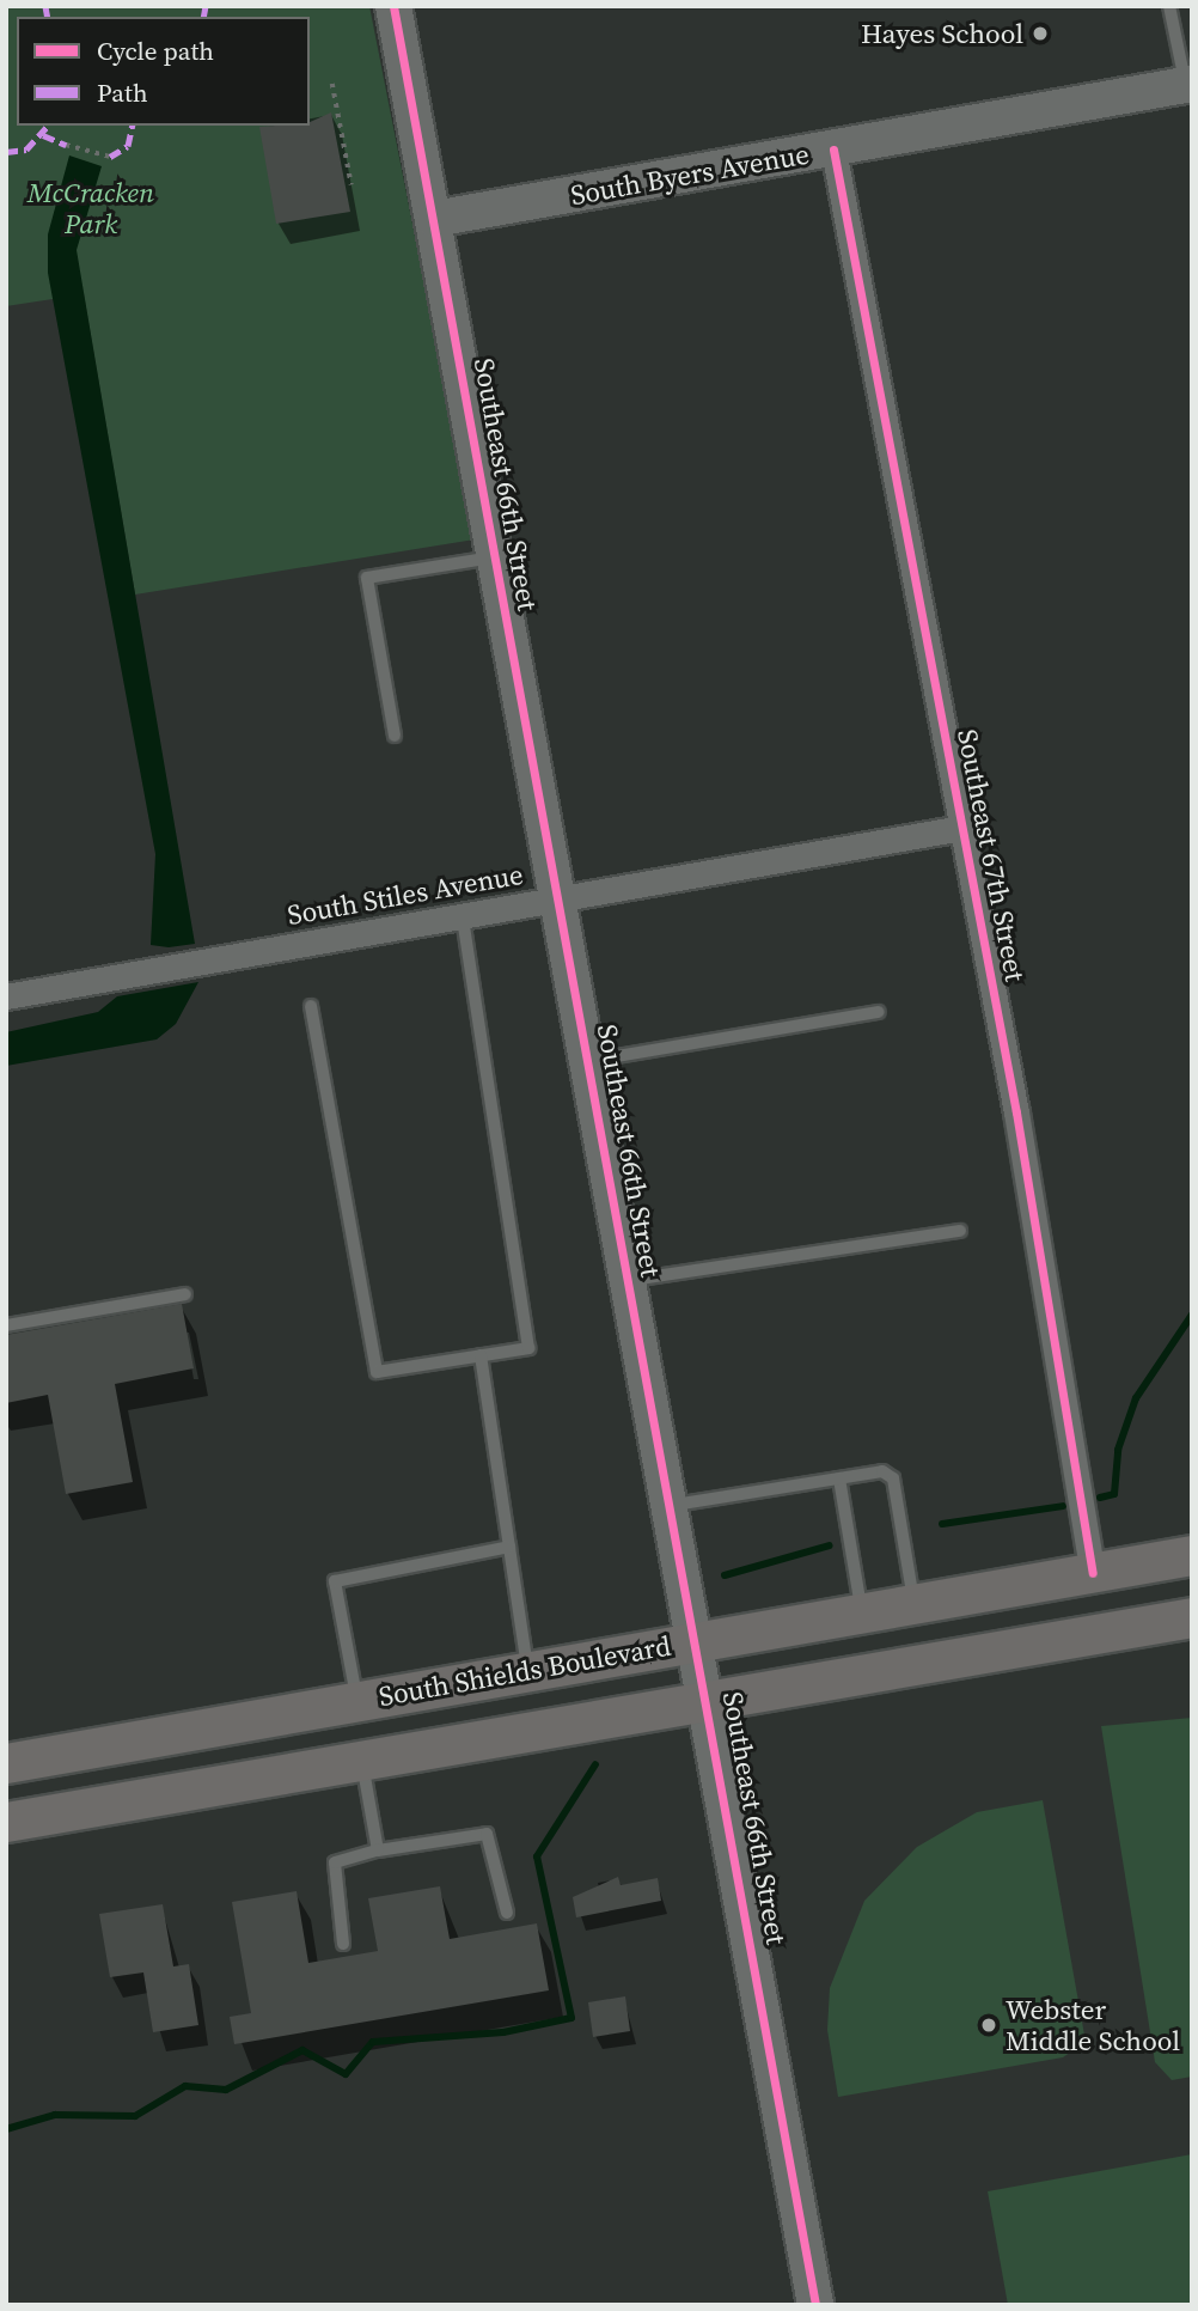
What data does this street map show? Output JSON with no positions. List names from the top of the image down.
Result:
{
  "streets": {
    "main road": ["South Shields Boulevard"],
    "street": [
      "South Byers Avenue",
      "Southeast 66th Street",
      "Southeast 67th Street",
      "South Stiles Avenue"
    ]
  },
  "crossings": [
    ["South Byers Avenue", "Southeast 66th Street"],
    ["South Byers Avenue", "Southeast 67th Street"],
    ["Southeast 66th Street", "South Stiles Avenue"],
    ["Southeast 66th Street", "South Shields Boulevard"],
    ["Southeast 67th Street", "South Stiles Avenue"],
    ["Southeast 67th Street", "South Shields Boulevard"]
  ],
  "parks": ["McCracken Park"],
  "places": ["Hayes School", "Webster Middle School"],
  "legend": ["Cycle path", "Path"]
}
